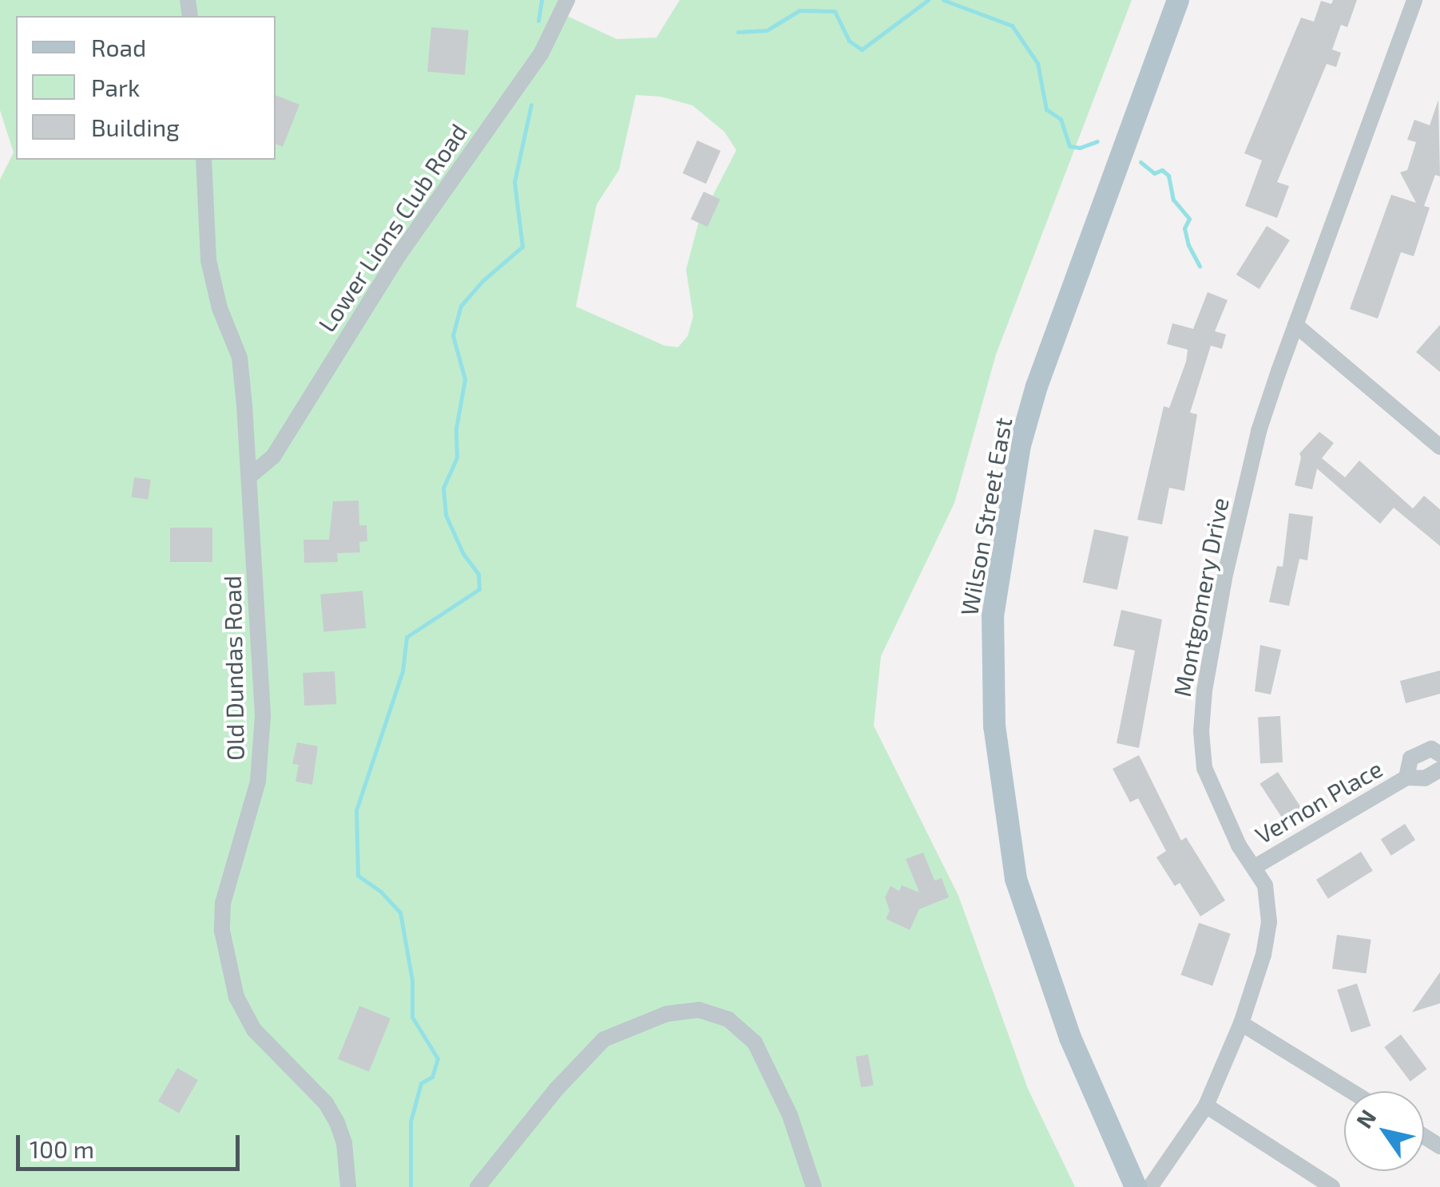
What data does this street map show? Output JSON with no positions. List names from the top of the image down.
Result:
{
  "streets": {
    "main road": ["Wilson Street East"],
    "street": [
      "Lower Lions Club Road",
      "Montgomery Drive",
      "Old Dundas Road",
      "Vernon Place"
    ]
  },
  "crossings": [
    ["Lower Lions Club Road", "Old Dundas Road"],
    ["Montgomery Drive", "Vernon Place"]
  ],
  "legend": ["Road", "Park", "Building"],
  "scale_bar": "100 m",
  "north": "top left"
}
